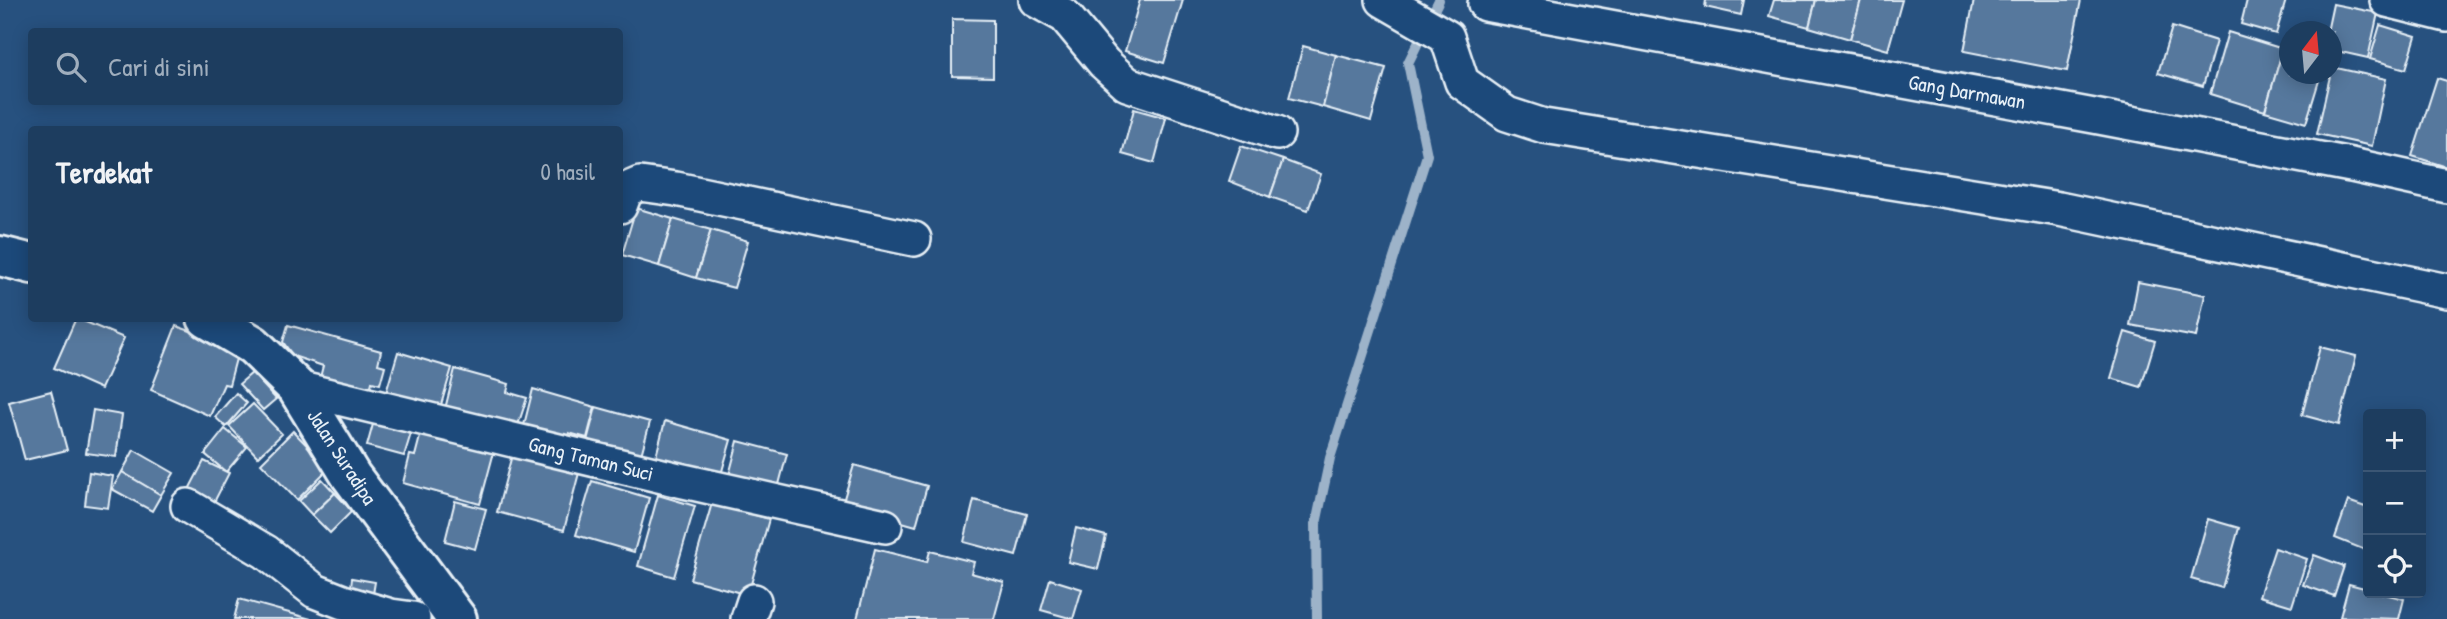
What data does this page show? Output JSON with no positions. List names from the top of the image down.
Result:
{
  "streets": {
    "street": ["Gang Darmawan", "Jalan Suradipa", "Gang Taman Suci"]
  },
  "crossings": [
    ["Jalan Suradipa", "Gang Taman Suci"]
  ],
  "north": "top",
  "page": {
    "search": "Cari di sini",
    "heading": ["Terdekat", "0 hasil"],
    "map_buttons": ["+", "−"]
  }
}
